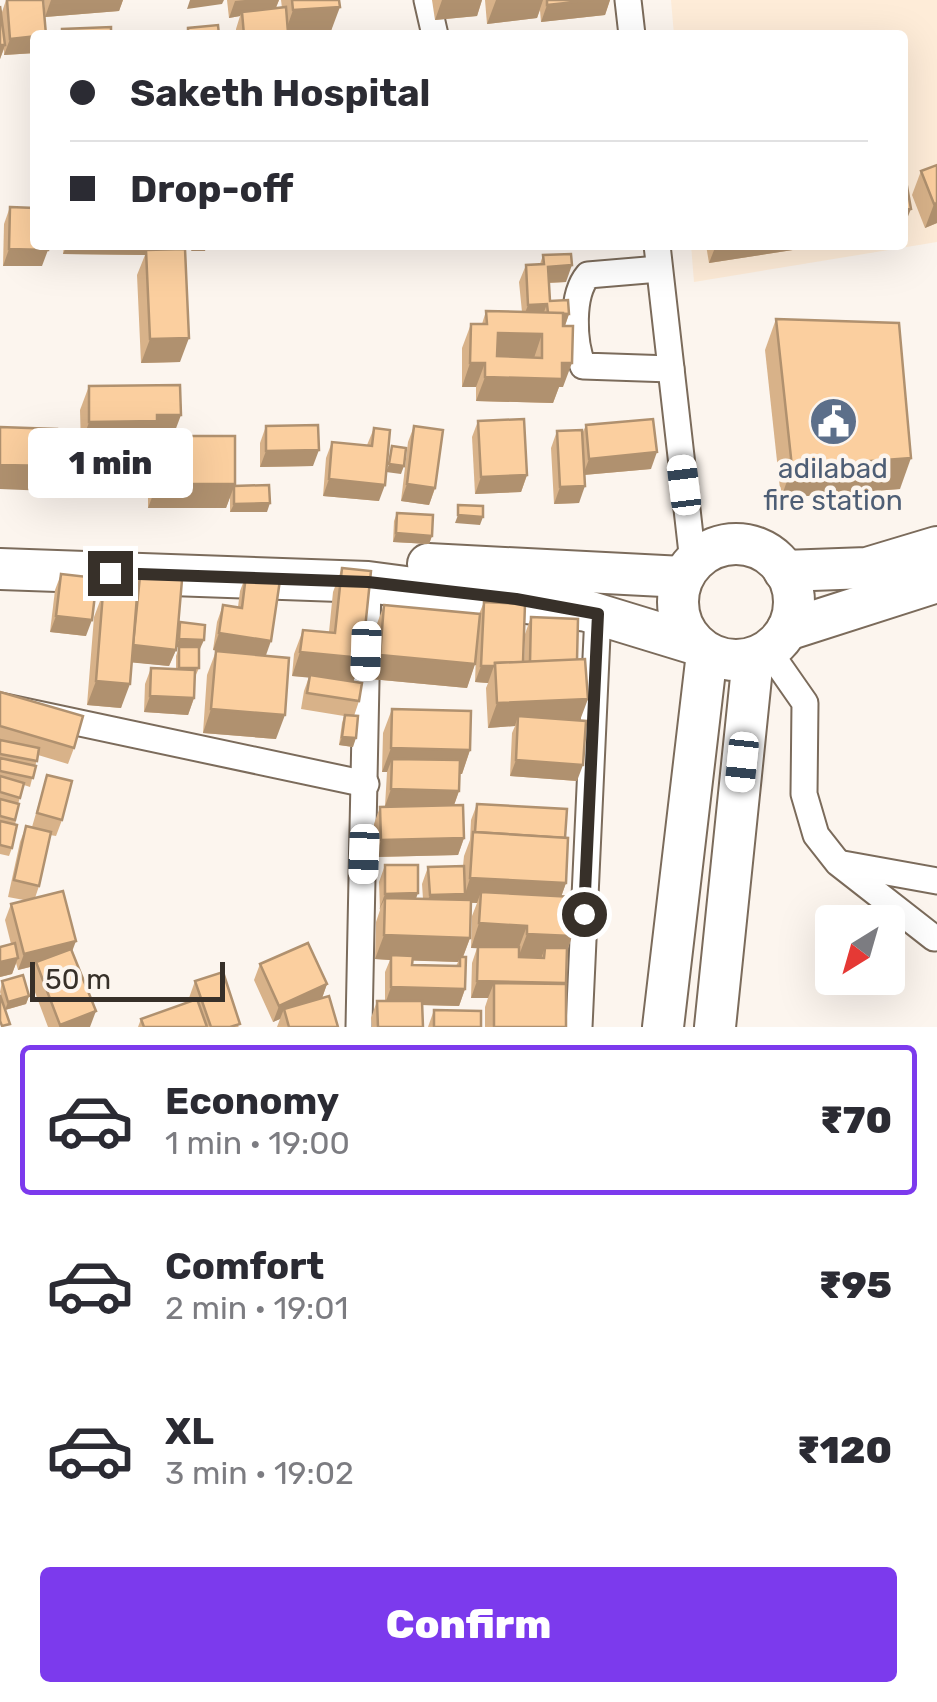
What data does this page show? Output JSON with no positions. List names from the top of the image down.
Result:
{
  "places": {
    "public building": ["adilabad fire station"]
  },
  "scale_bar": "50 m",
  "north": "bottom left",
  "page": {
    "banner": ["Saketh Hospital", "Drop-off"],
    "bubble": "1 min",
    "scale": "50 m",
    "list": [
      {
        "name": "Economy",
        "note": "1 min · 19:00",
        "value": "₹70"
      },
      {
        "name": "Comfort",
        "note": "2 min · 19:01",
        "value": "₹95"
      },
      {
        "name": "XL",
        "note": "3 min · 19:02",
        "value": "₹120"
      }
    ],
    "buttons": "Confirm"
  }
}
